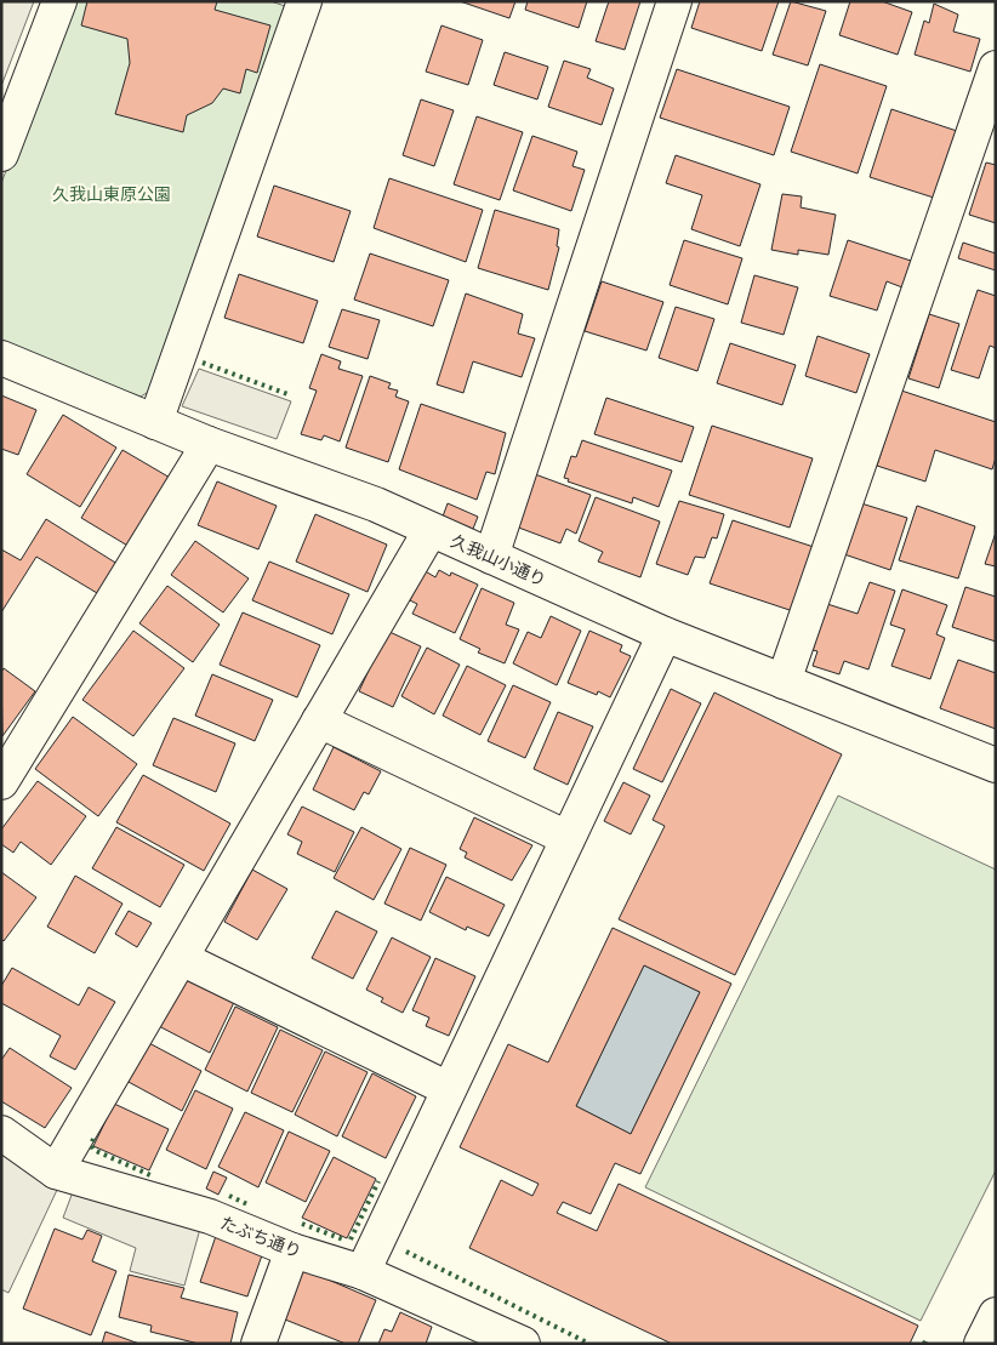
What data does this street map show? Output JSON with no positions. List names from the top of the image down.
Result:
{
  "streets": {
    "street": ["久我山小通り", "たぶち通り"]
  },
  "parks": ["久我山東原公園"]
}
